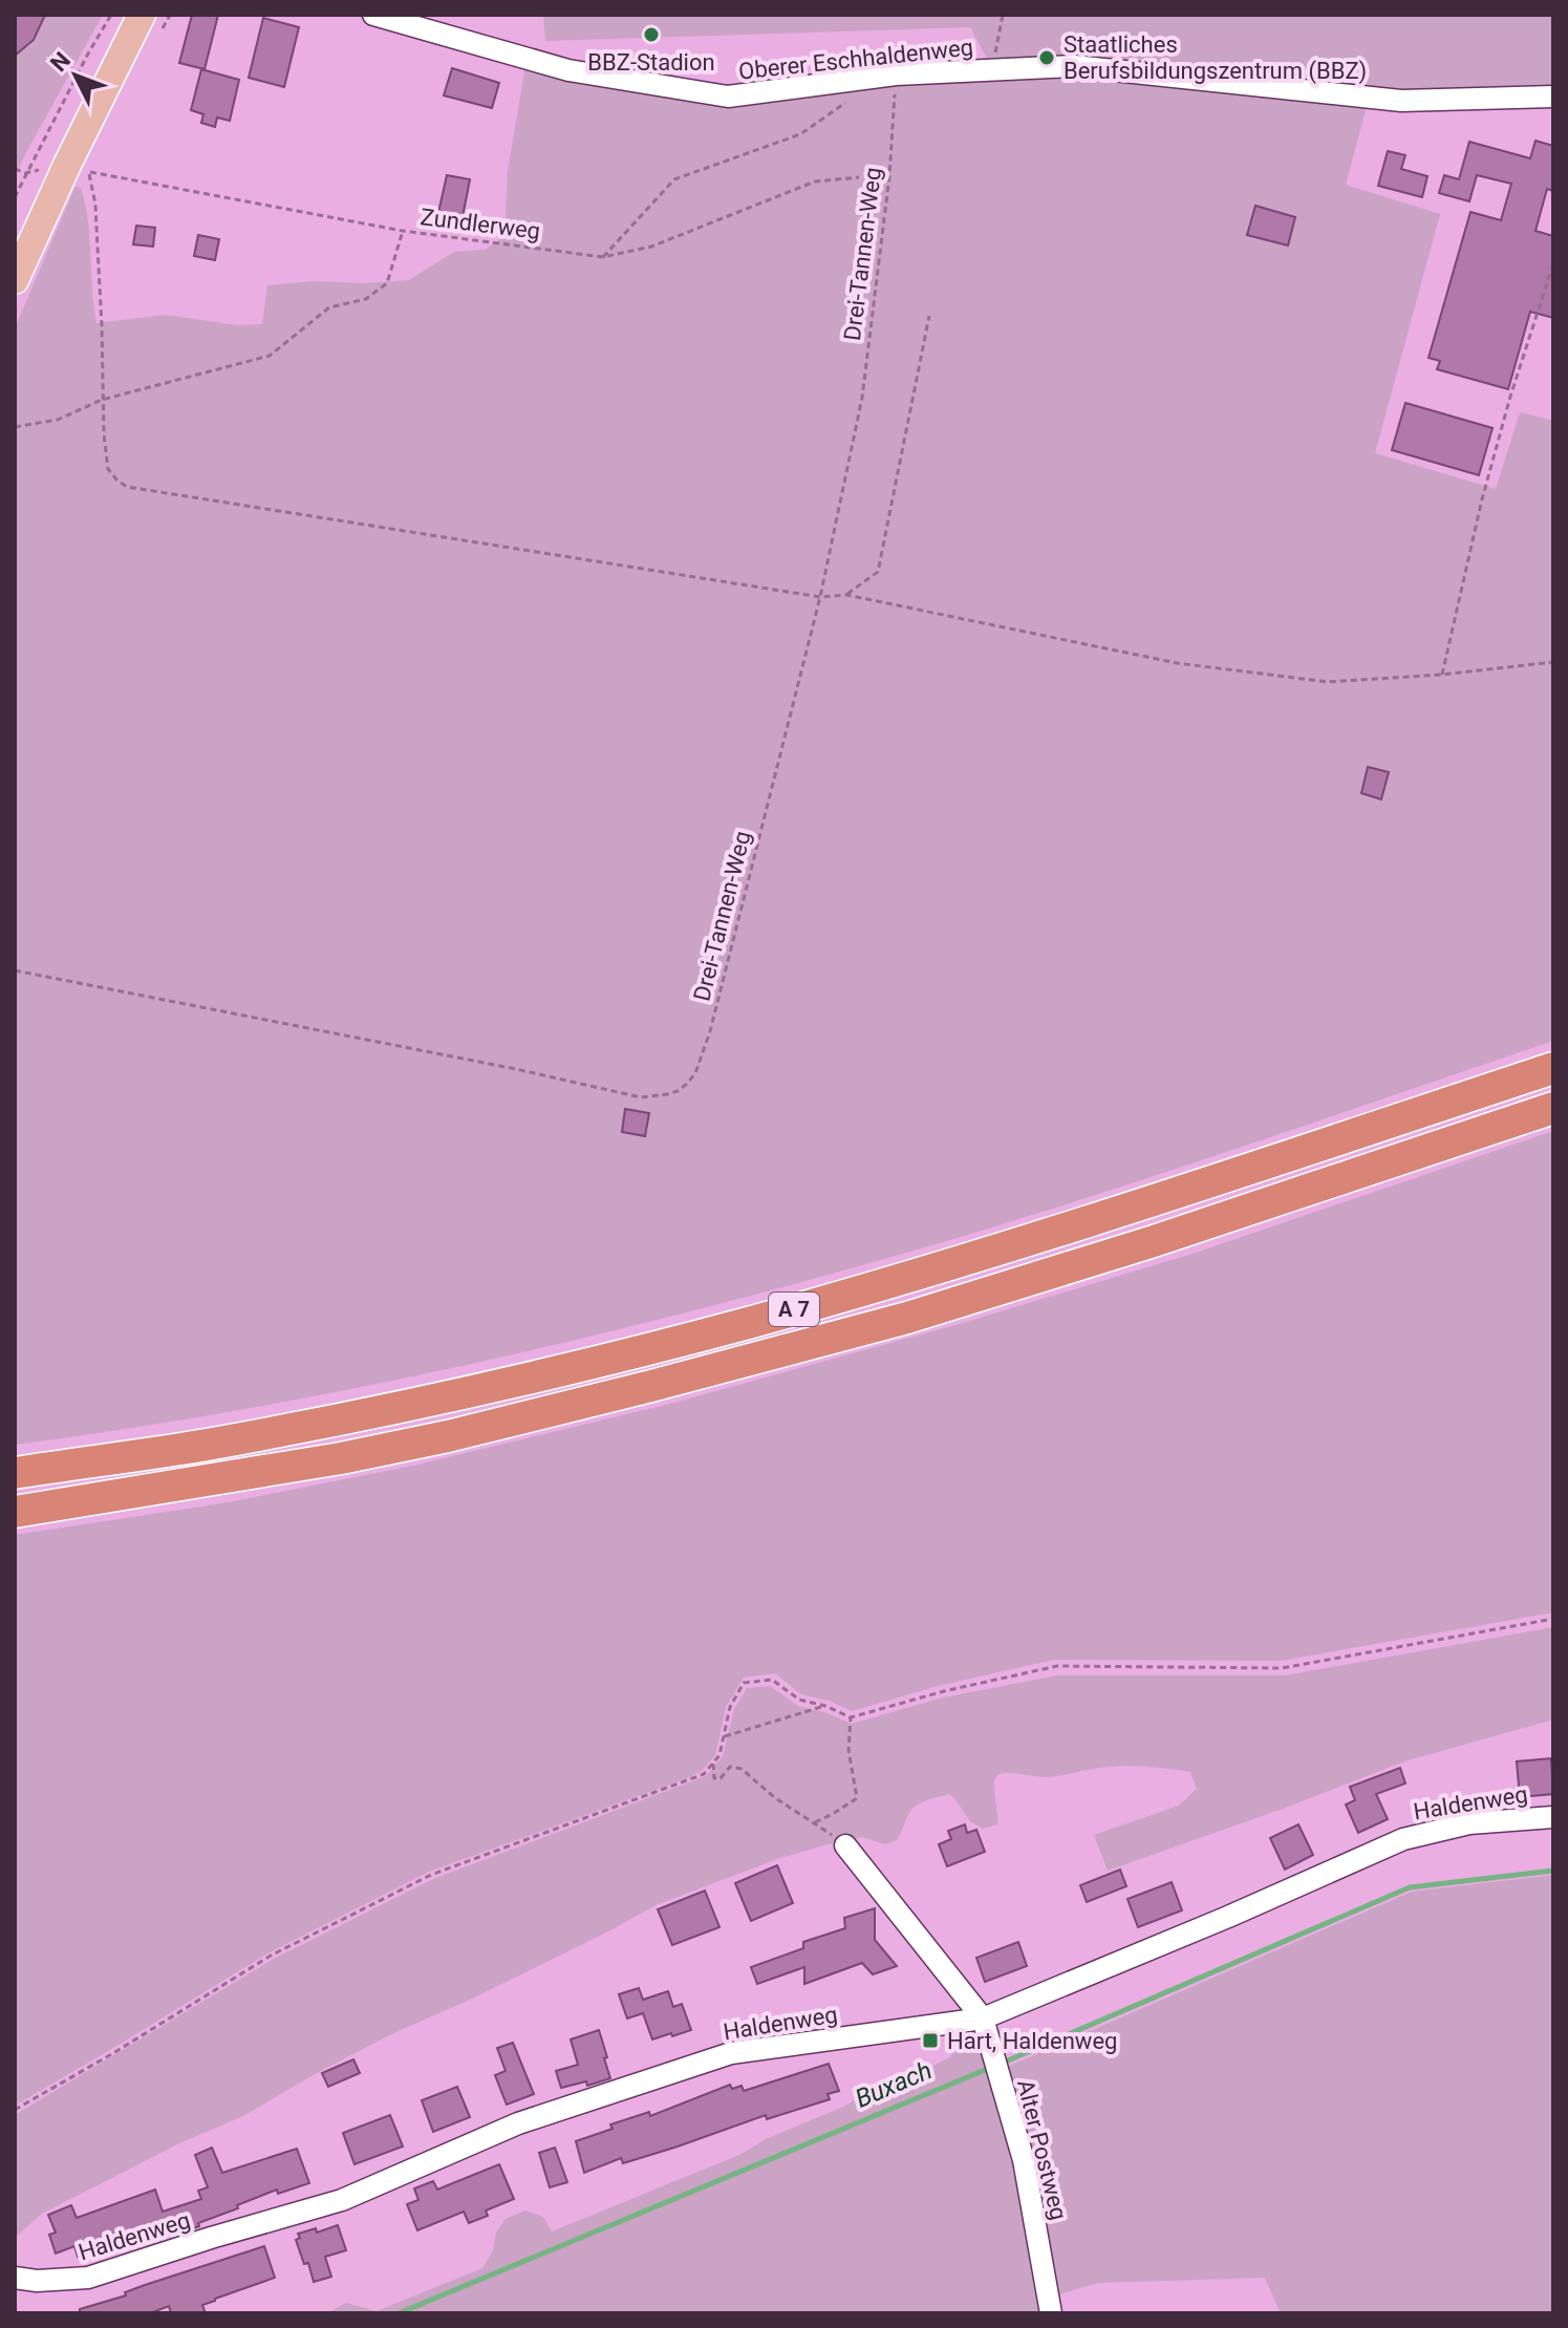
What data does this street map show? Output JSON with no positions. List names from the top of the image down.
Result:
{
  "streets": {
    "highway": ["A 7"],
    "street": ["Oberer Eschhaldenweg", "Haldenweg", "Alter Postweg"],
    "path": ["Zundlerweg", "Drei-Tannen-Weg"]
  },
  "crossings": [
    ["Oberer Eschhaldenweg", "Drei-Tannen-Weg"],
    ["Haldenweg", "Alter Postweg"]
  ],
  "water": ["Buxach"],
  "places": {
    "other": ["BBZ-Stadion", "Staatliches Berufsbildungszentrum (BBZ)"],
    "transit": ["Hart, Haldenweg"]
  },
  "north": "top left"
}
